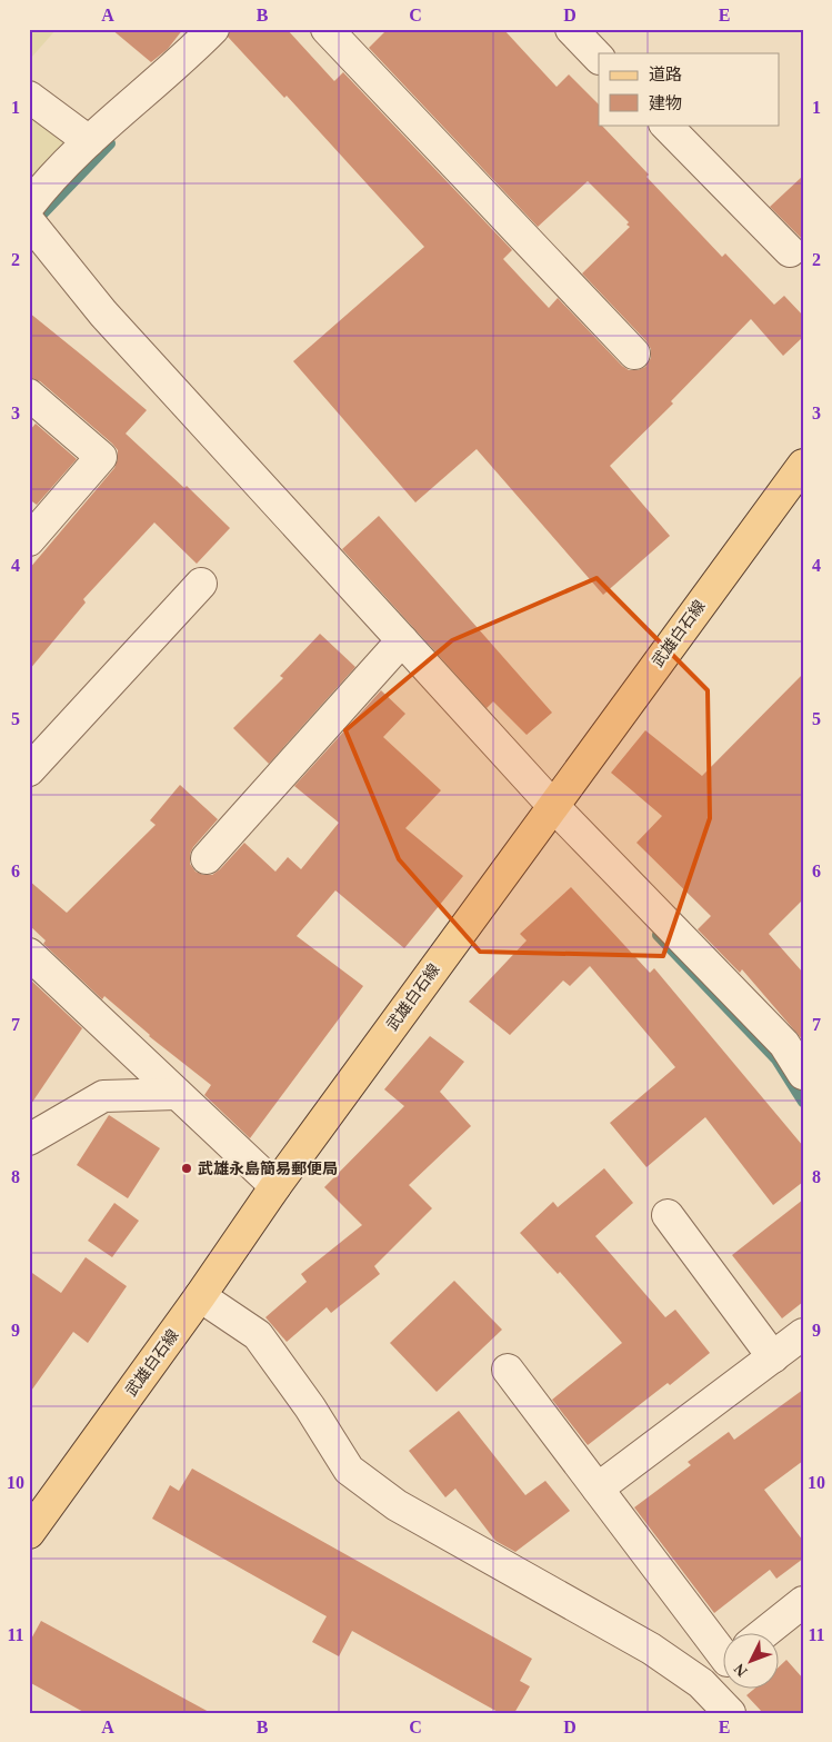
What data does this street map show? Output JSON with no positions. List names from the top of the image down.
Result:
{
  "streets": {
    "main road": ["武雄白石線"]
  },
  "places": ["武雄永島簡易郵便局"],
  "legend": ["道路", "建物"],
  "north": "bottom left",
  "grid": {
    "columns": [
      "A",
      "B",
      "C",
      "D",
      "E"
    ],
    "rows": [
      "1",
      "2",
      "3",
      "4",
      "5",
      "6",
      "7",
      "8",
      "9",
      "10",
      "11"
    ]
  }
}
